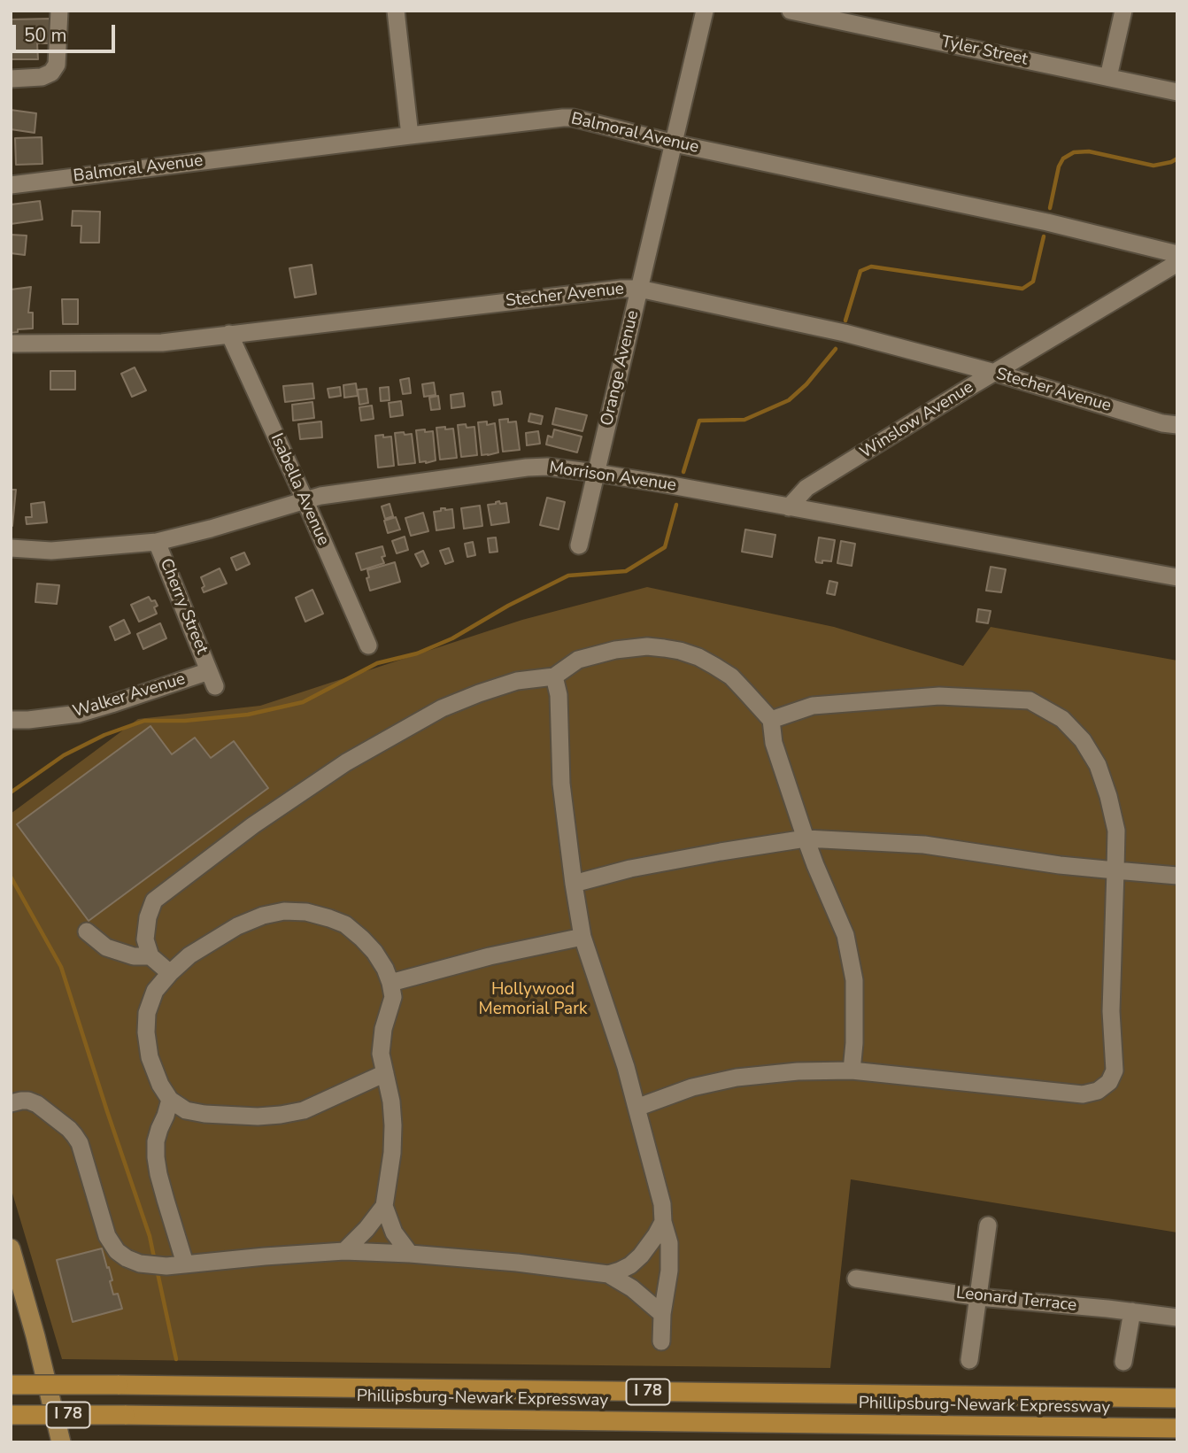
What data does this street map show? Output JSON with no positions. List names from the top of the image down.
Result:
{
  "streets": {
    "highway": ["I 78", "Phillipsburg-Newark Expressway"],
    "street": [
      "Tyler Street",
      "Balmoral Avenue",
      "Stecher Avenue",
      "Orange Avenue",
      "Winslow Avenue",
      "Morrison Avenue",
      "Isabella Avenue",
      "Cherry Street",
      "Walker Avenue",
      "Leonard Terrace"
    ]
  },
  "crossings": [
    ["Balmoral Avenue", "Orange Avenue"],
    ["Stecher Avenue", "Orange Avenue"],
    ["Stecher Avenue", "Winslow Avenue"],
    ["Stecher Avenue", "Isabella Avenue"],
    ["Orange Avenue", "Morrison Avenue"],
    ["Winslow Avenue", "Morrison Avenue"],
    ["Morrison Avenue", "Isabella Avenue"],
    ["Morrison Avenue", "Cherry Street"],
    ["Cherry Street", "Walker Avenue"]
  ],
  "parks": ["Hollywood Memorial Park"],
  "scale_bar": "50 m"
}
